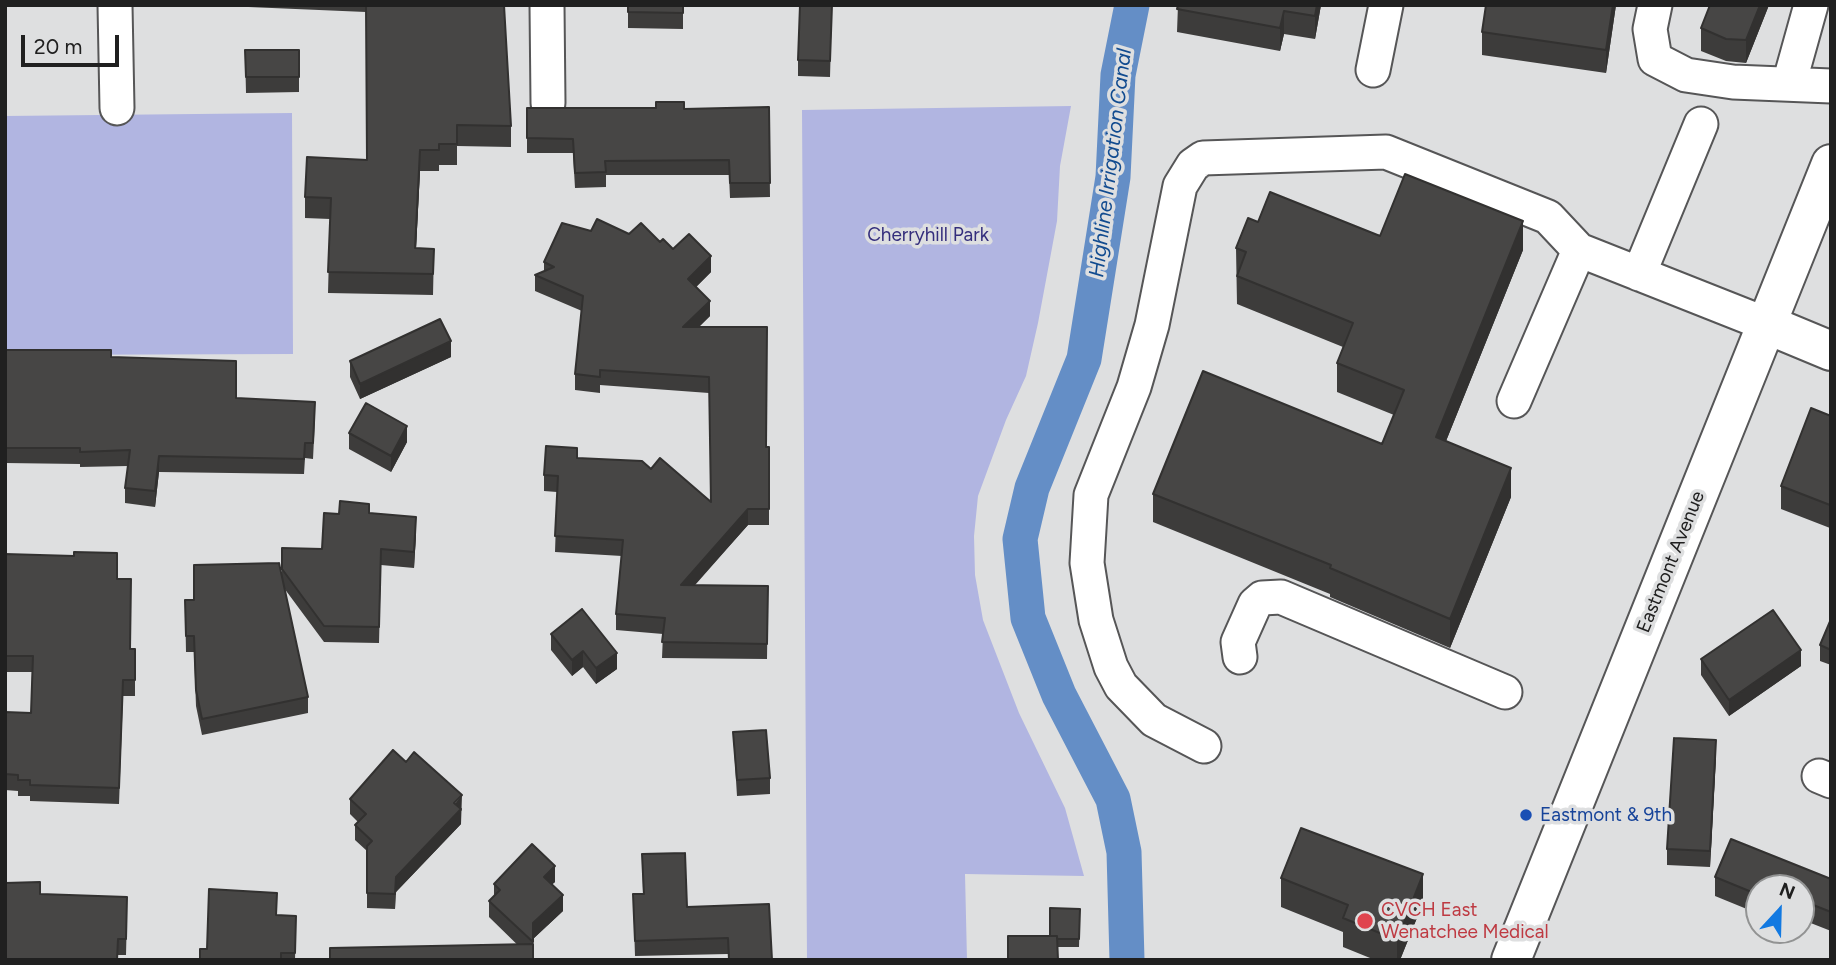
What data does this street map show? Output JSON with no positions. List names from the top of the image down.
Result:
{
  "streets": {
    "main road": ["Eastmont Avenue"]
  },
  "water": ["Highline Irrigation Canal"],
  "parks": ["Cherryhill Park"],
  "places": ["Eastmont & 9th", "CVCH East Wenatchee Medical"],
  "scale_bar": "20 m",
  "north": "top"
}
